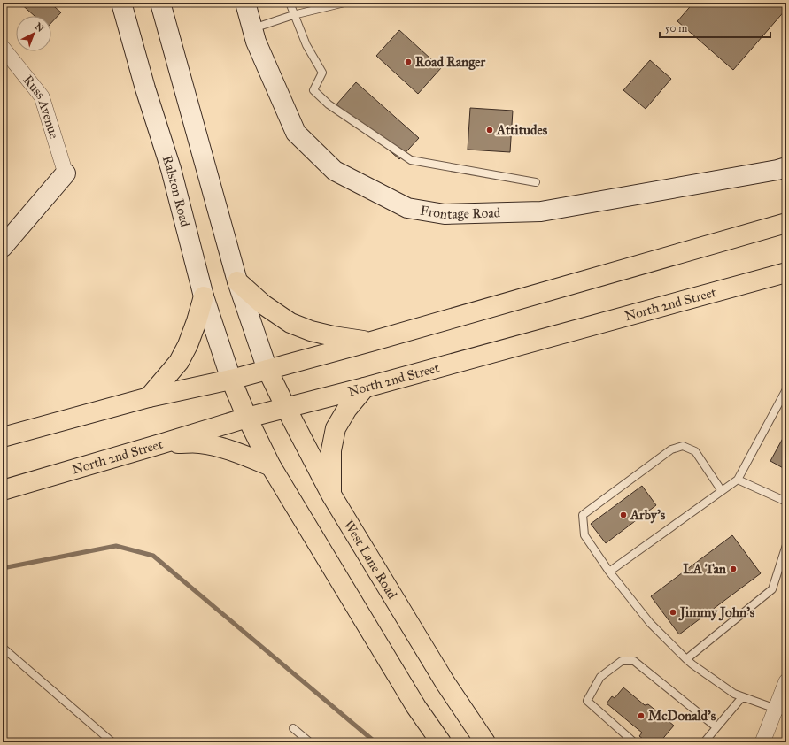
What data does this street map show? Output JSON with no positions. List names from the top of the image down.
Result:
{
  "streets": {
    "main road": [
      "Ralston Road",
      "Frontage Road",
      "North 2nd Street",
      "West Lane Road"
    ],
    "street": ["Russ Avenue"]
  },
  "crossings": [
    ["North 2nd Street", "West Lane Road"]
  ],
  "places": [
    "Road Ranger",
    "Attitudes",
    "Arby's",
    "LA Tan",
    "Jimmy John's",
    "McDonald's"
  ],
  "scale_bar": "50 m",
  "north": "top right"
}
